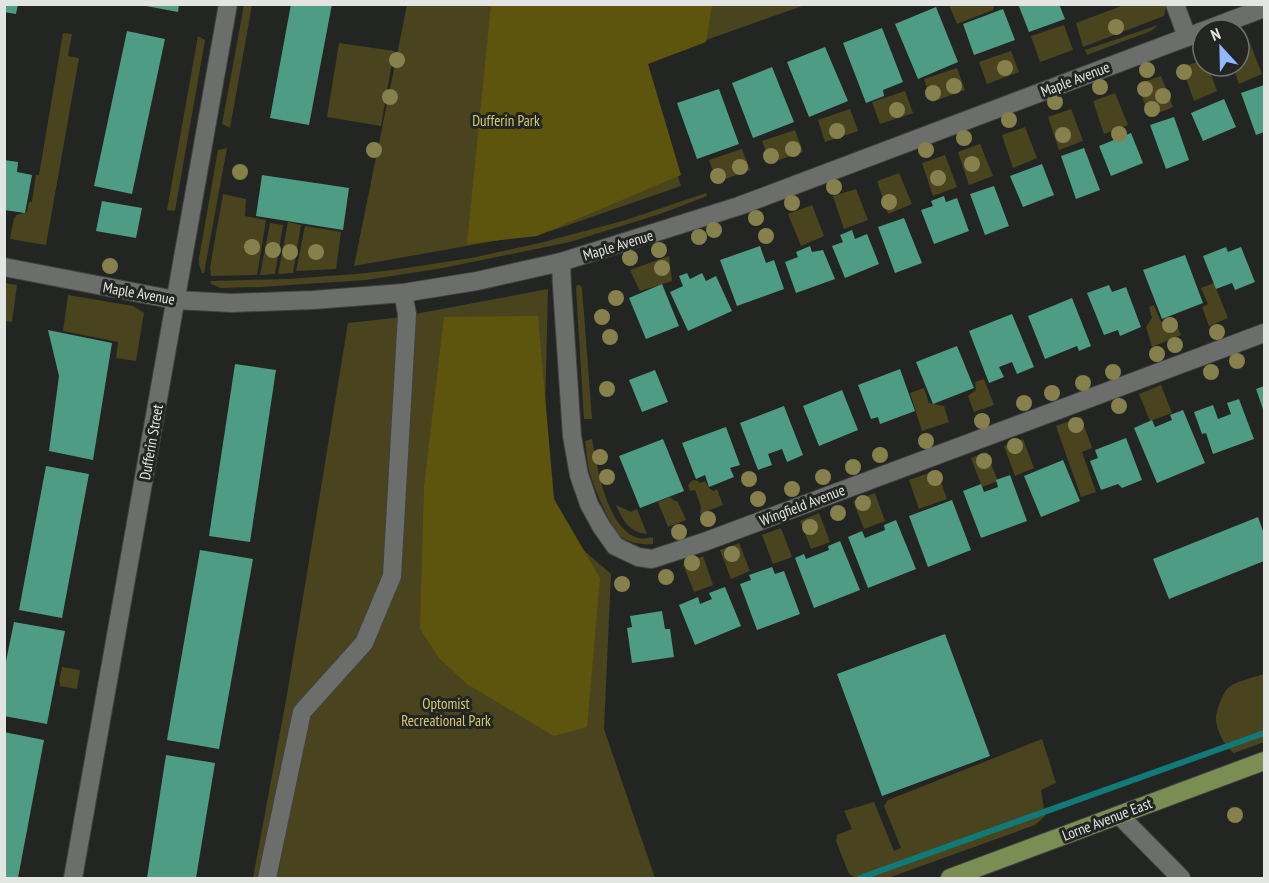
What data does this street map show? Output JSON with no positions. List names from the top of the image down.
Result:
{
  "streets": {
    "main road": ["Lorne Avenue East"],
    "street": ["Maple Avenue", "Dufferin Street", "Wingfield Avenue"]
  },
  "crossings": [
    ["Maple Avenue", "Dufferin Street"],
    ["Maple Avenue", "Wingfield Avenue"]
  ],
  "parks": ["Dufferin Park", "Optomist Recreational Park"],
  "north": "top"
}
